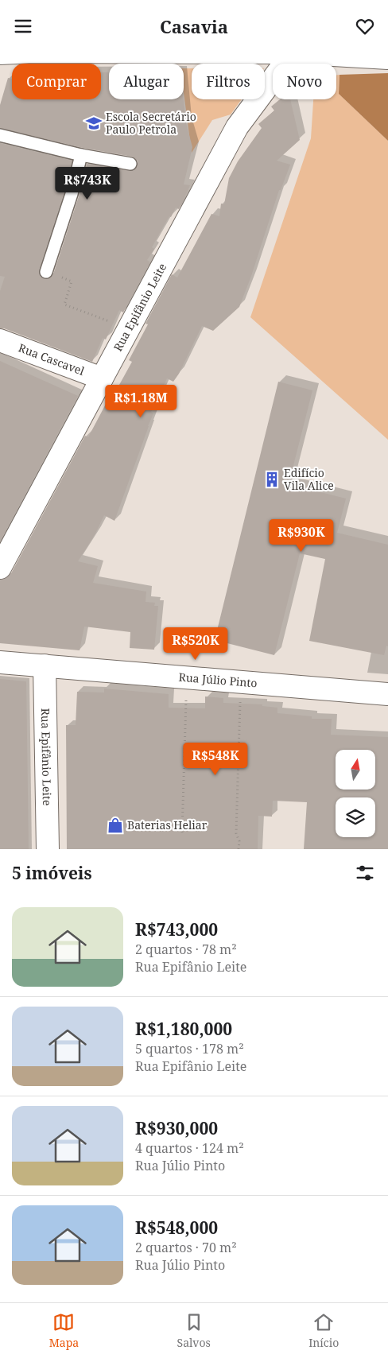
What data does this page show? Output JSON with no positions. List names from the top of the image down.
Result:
{
  "streets": {
    "street": ["Rua Epifânio Leite", "Rua Cascavel", "Rua Júlio Pinto"]
  },
  "crossings": [
    ["Rua Epifânio Leite", "Rua Cascavel"],
    ["Rua Epifânio Leite", "Rua Júlio Pinto"]
  ],
  "places": {
    "school or university": ["Escola Secretário Paulo Petrola"],
    "building": ["Edifício Vila Alice"],
    "shop": ["Baterias Heliar"]
  },
  "north": "top",
  "page": {
    "header": "Casavia",
    "chip": [
      "Comprar",
      "Alugar",
      "Filtros",
      "Novo"
    ],
    "price": [
      "R$743K",
      "R$1.18M",
      "R$930K",
      "R$520K",
      "R$548K"
    ],
    "heading": "5 imóveis",
    "list": [
      {
        "name": "R$743,000",
        "note": "2 quartos · 78 m² · Rua Epifânio Leite"
      },
      {
        "name": "R$1,180,000",
        "note": "5 quartos · 178 m² · Rua Epifânio Leite"
      },
      {
        "name": "R$930,000",
        "note": "4 quartos · 124 m² · Rua Júlio Pinto"
      },
      {
        "name": "R$548,000",
        "note": "2 quartos · 70 m² · Rua Júlio Pinto"
      }
    ],
    "tabs": ["Mapa", "Salvos", "Início"]
  }
}
